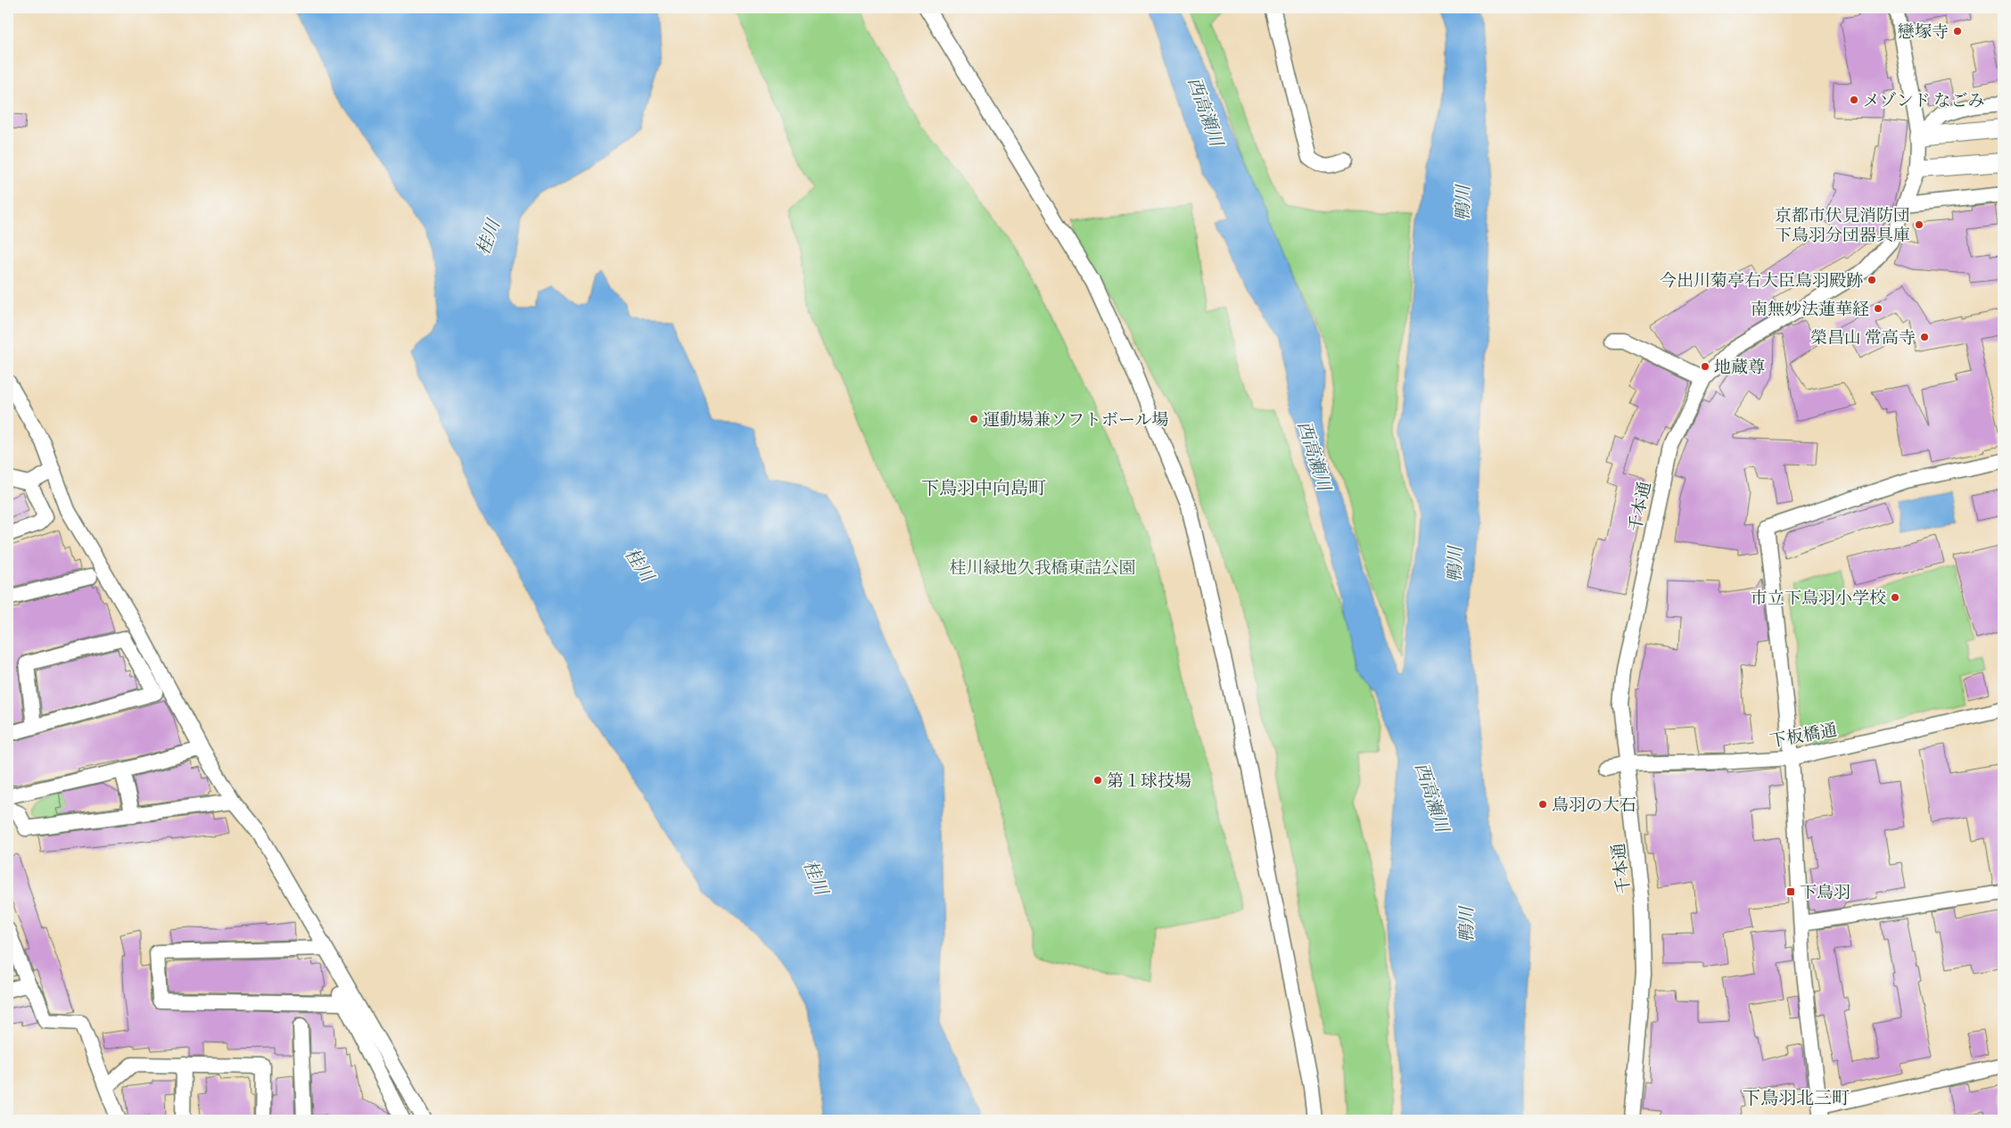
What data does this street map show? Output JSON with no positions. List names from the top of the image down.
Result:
{
  "streets": {
    "street": ["千本通", "下板橋通"]
  },
  "crossings": [
    ["千本通", "下板橋通"]
  ],
  "districts": ["下鳥羽中向島町", "下鳥羽北三町"],
  "water": ["西高瀬川", "鴨川", "桂川"],
  "parks": ["桂川緑地久我橋東詰公園"],
  "places": {
    "other": [
      "戀塚寺",
      "メゾンド なごみ",
      "京都市伏見消防団 下鳥羽分団器具庫",
      "今出川菊亭右大臣鳥羽殿跡",
      "南無妙法蓮華経",
      "榮昌山 常高寺",
      "地蔵尊",
      "運動場兼ソフトボール場",
      "市立下鳥羽小学校",
      "第１球技場",
      "鳥羽の大石"
    ],
    "transit": ["下鳥羽"]
  }
}
